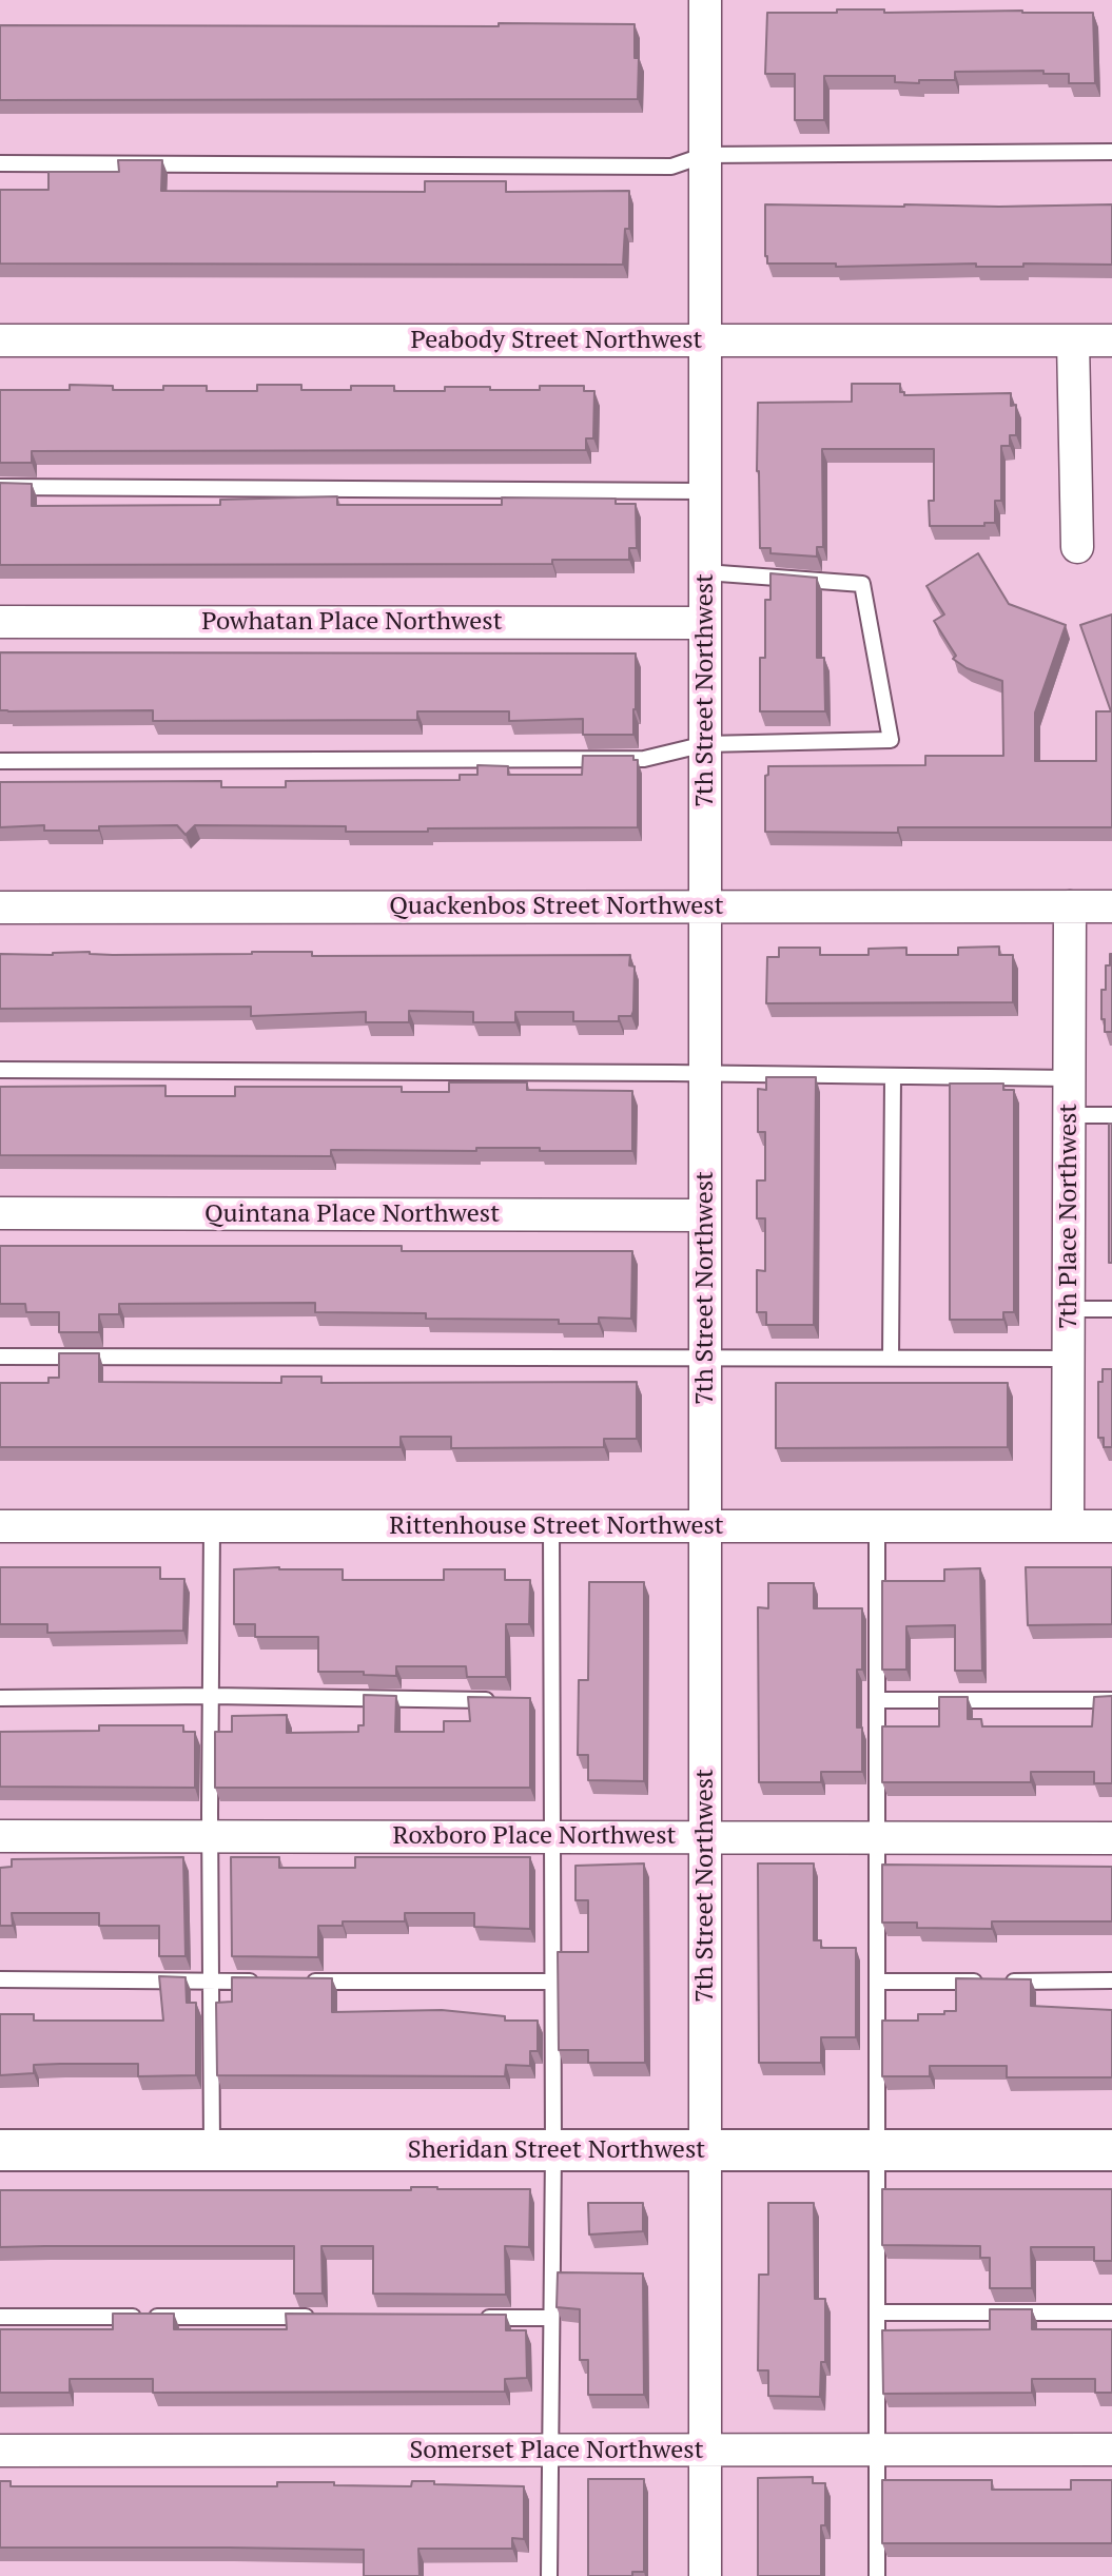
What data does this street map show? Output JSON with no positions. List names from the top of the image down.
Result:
{
  "streets": {
    "street": [
      "Peabody Street Northwest",
      "Powhatan Place Northwest",
      "7th Street Northwest",
      "Quackenbos Street Northwest",
      "Quintana Place Northwest",
      "7th Place Northwest",
      "Rittenhouse Street Northwest",
      "Roxboro Place Northwest",
      "Sheridan Street Northwest",
      "Somerset Place Northwest"
    ]
  },
  "crossings": [
    ["Peabody Street Northwest", "7th Street Northwest"],
    ["Powhatan Place Northwest", "7th Street Northwest"],
    ["7th Street Northwest", "Quackenbos Street Northwest"],
    ["7th Street Northwest", "Quintana Place Northwest"],
    ["7th Street Northwest", "Rittenhouse Street Northwest"],
    ["7th Street Northwest", "Roxboro Place Northwest"],
    ["7th Street Northwest", "Sheridan Street Northwest"],
    ["7th Street Northwest", "Somerset Place Northwest"],
    ["Quackenbos Street Northwest", "7th Place Northwest"],
    ["7th Place Northwest", "Rittenhouse Street Northwest"]
  ]
}
